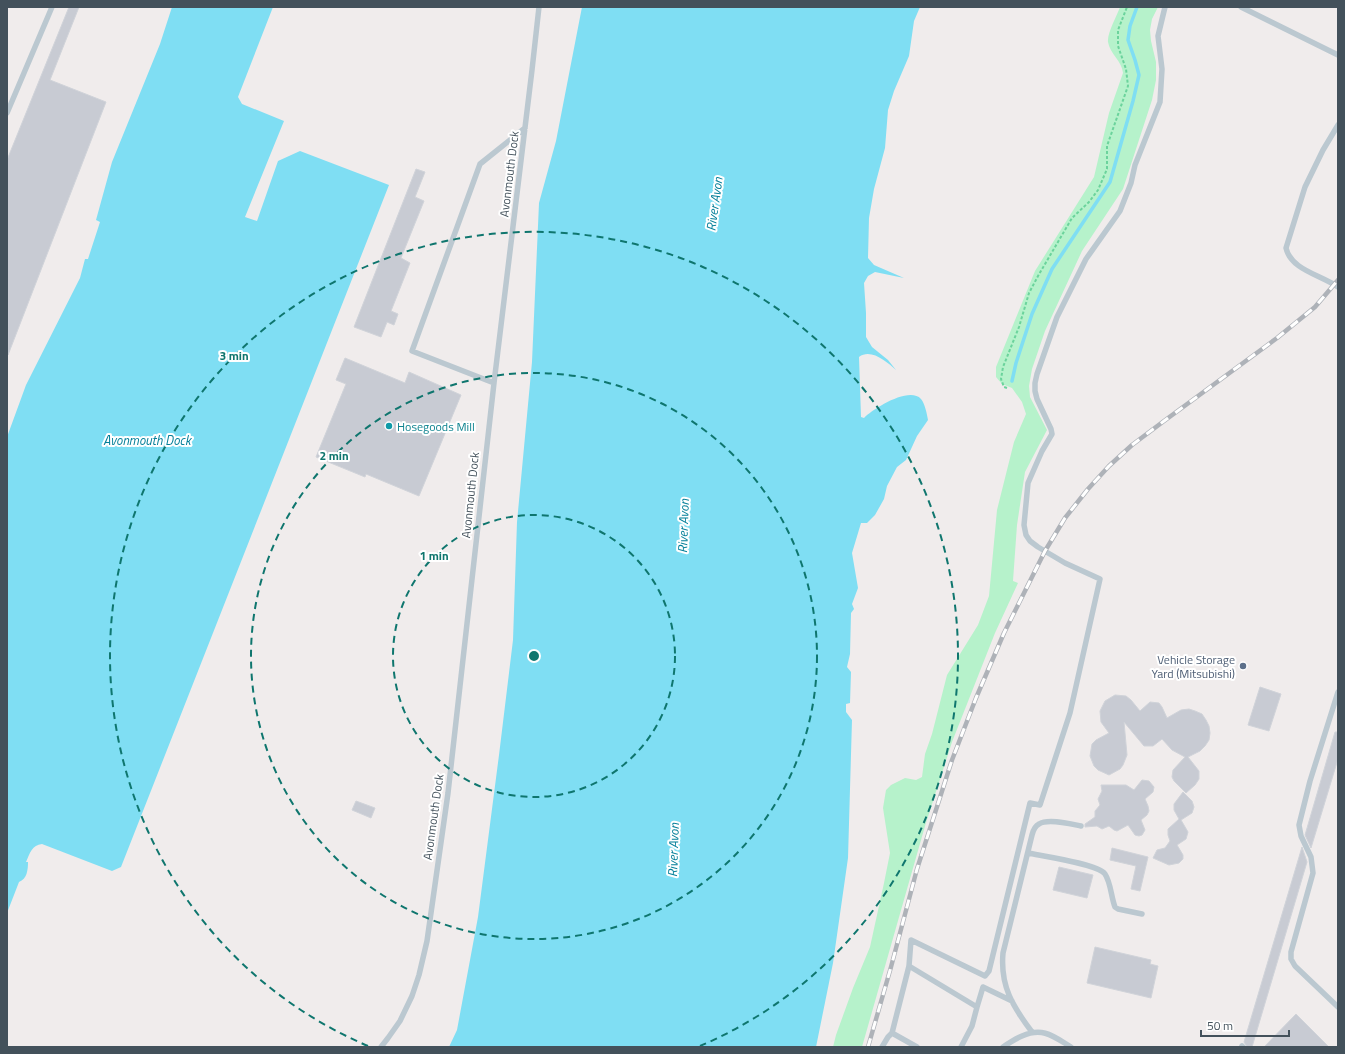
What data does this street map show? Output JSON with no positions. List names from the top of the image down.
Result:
{
  "streets": {
    "lane": ["Avonmouth Dock"]
  },
  "water": ["River Avon", "Avonmouth Dock"],
  "places": ["Hosegoods Mill", "Vehicle Storage Yard (Mitsubishi)"],
  "scale_bar": "50 m",
  "rings": ["3 min", "2 min", "1 min"]
}
